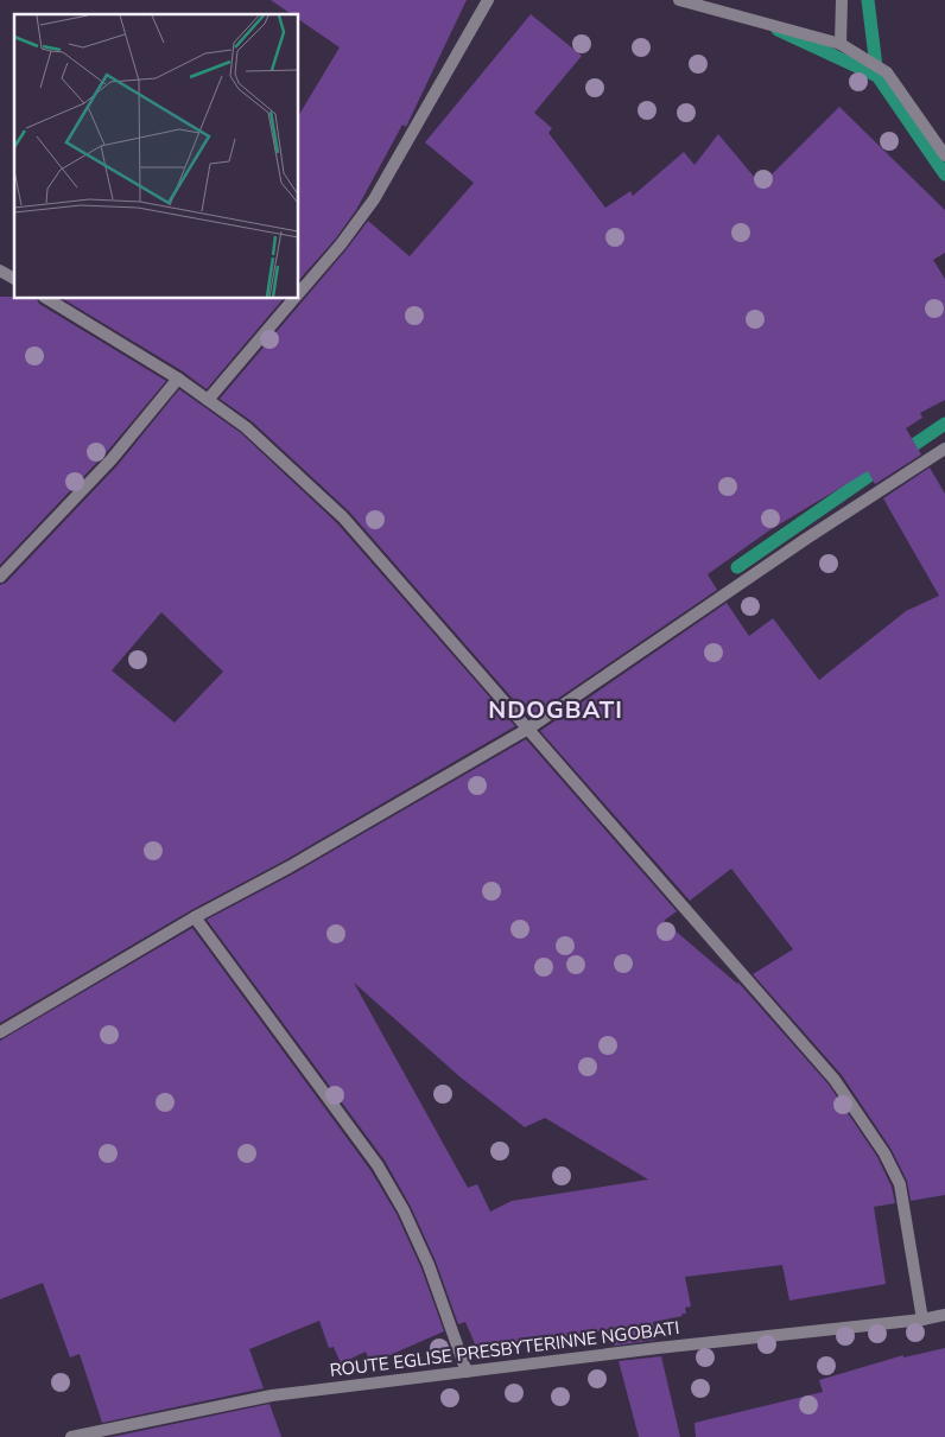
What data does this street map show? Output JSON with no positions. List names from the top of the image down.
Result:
{
  "streets": {
    "street": ["ROUTE EGLISE PRESBYTERINNE NGOBATI"]
  },
  "districts": ["NDOGBATI"]
}
